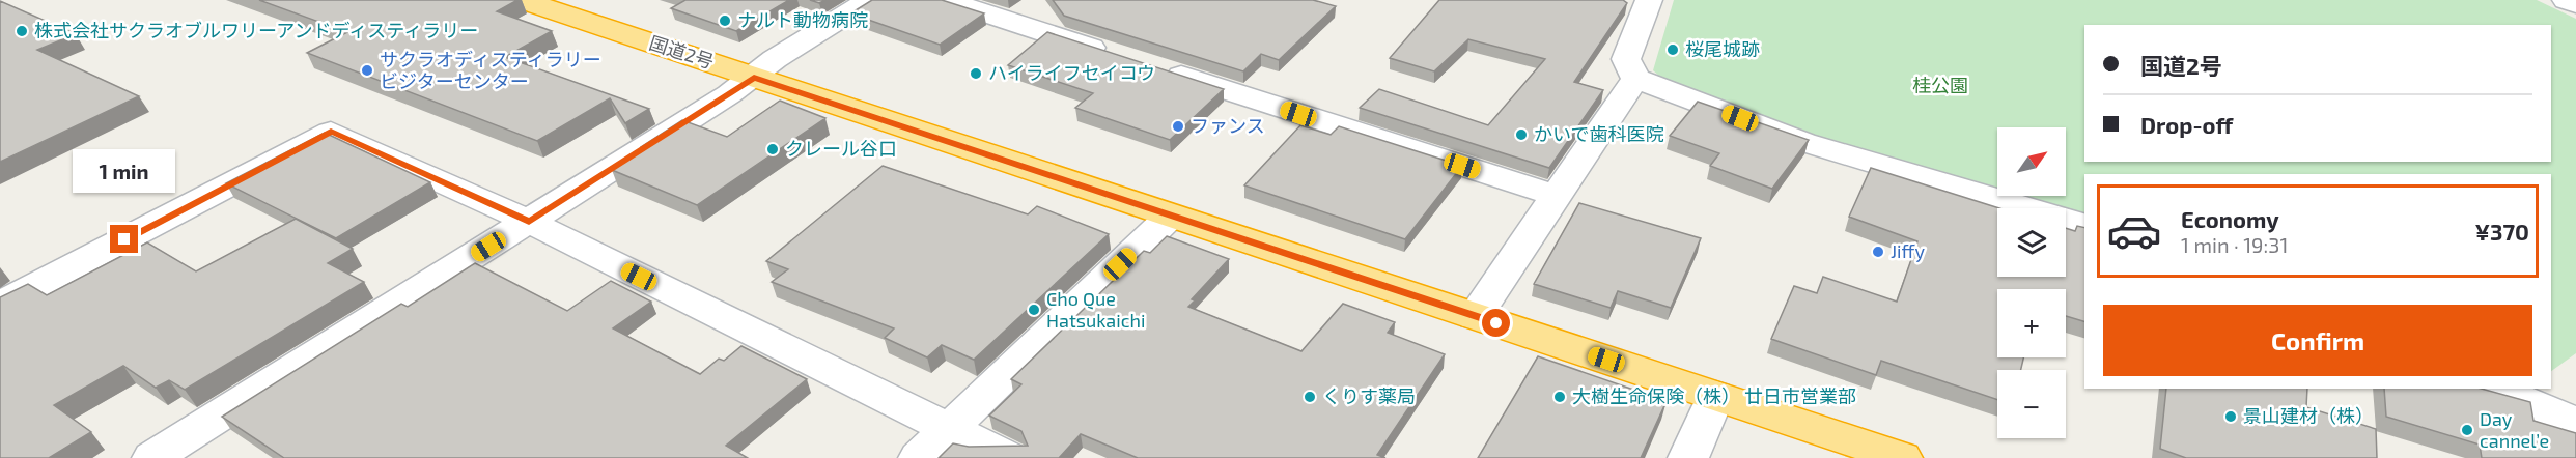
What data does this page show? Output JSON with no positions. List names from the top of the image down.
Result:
{
  "streets": {
    "highway": ["国道2号"]
  },
  "parks": ["桂公園"],
  "places": [
    "ナルト動物病院",
    "株式会社サクラオブルワリーアンドディスティラリー",
    "桜尾城跡",
    "サクラオディスティラリー ビジターセンター",
    "ハイライフセイコウ",
    "ファンス",
    "かいで歯科医院",
    "クレール谷口",
    "Jiffy",
    "Cho Que Hatsukaichi",
    "くりす薬局",
    "大樹生命保険（株） 廿日市営業部",
    "景山建材（株）",
    "Day cannel’e"
  ],
  "north": "top right",
  "page": {
    "banner": ["国道2号", "Drop-off"],
    "map_buttons": ["+", "−"],
    "bubble": "1 min",
    "list": [
      {
        "name": "Economy",
        "note": "1 min · 19:31",
        "value": "¥370"
      }
    ],
    "buttons": "Confirm"
  }
}
